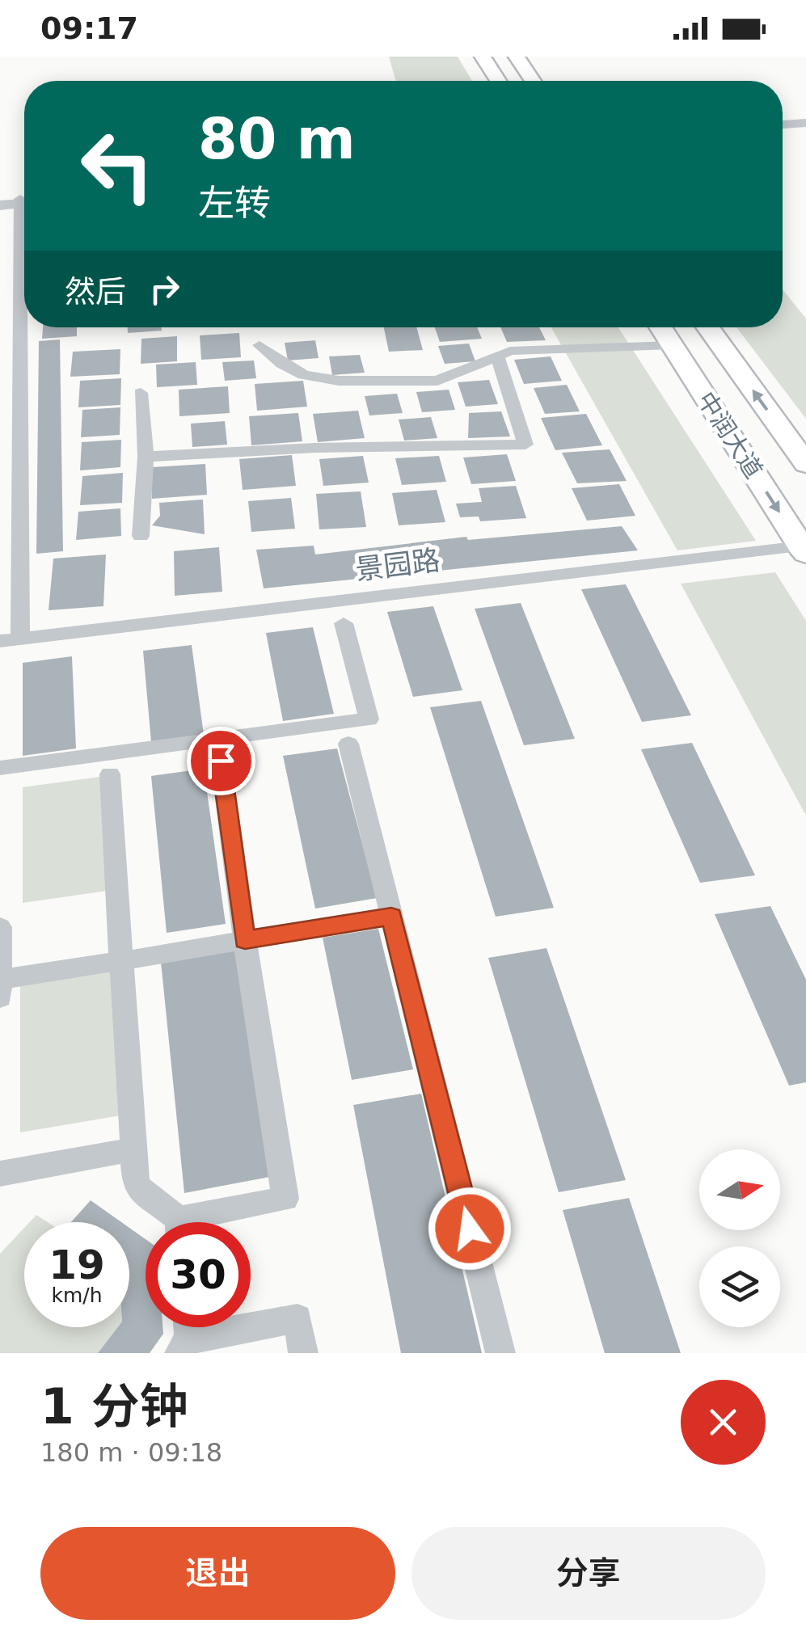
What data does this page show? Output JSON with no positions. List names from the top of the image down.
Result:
{
  "streets": {
    "main road": ["中润大道"],
    "street": ["景园路"]
  },
  "crossings": [
    ["中润大道", "景园路"]
  ],
  "north": "right",
  "page": {
    "status": "09:17",
    "turn": ["80 m", "左转"],
    "then": "然后",
    "speed": "19 km/h",
    "limit": "30",
    "heading": ["1 分钟", "180 m · 09:18"],
    "buttons": ["退出", "分享"]
  }
}
